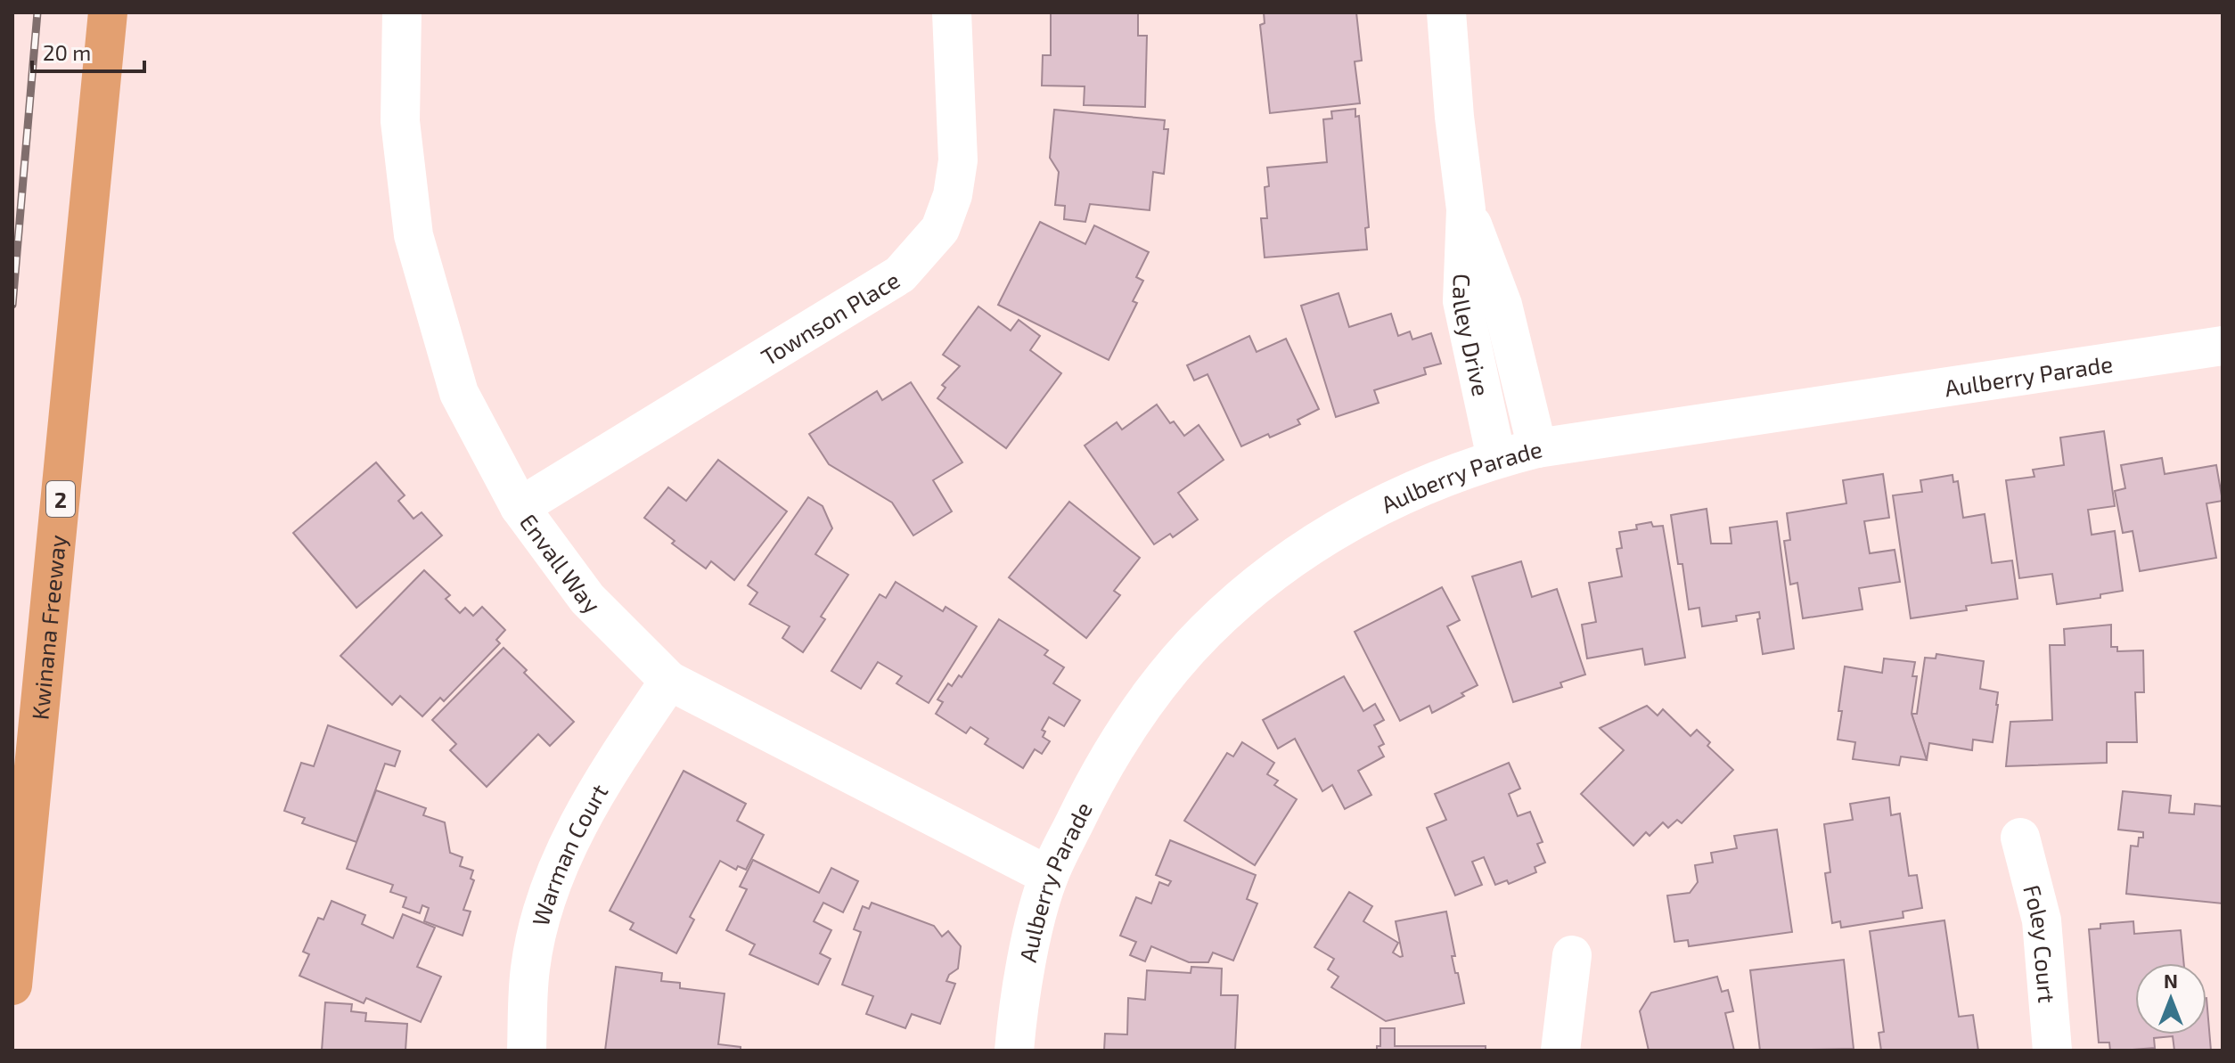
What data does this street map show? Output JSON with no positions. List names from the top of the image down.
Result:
{
  "streets": {
    "highway": ["2", "Kwinana Freeway"],
    "street": [
      "Townson Place",
      "Calley Drive",
      "Aulberry Parade",
      "Envall Way",
      "Warman Court",
      "Foley Court"
    ]
  },
  "crossings": [
    ["Townson Place", "Envall Way"],
    ["Calley Drive", "Aulberry Parade"],
    ["Aulberry Parade", "Envall Way"],
    ["Envall Way", "Warman Court"]
  ],
  "scale_bar": "20 m",
  "north": "top"
}
